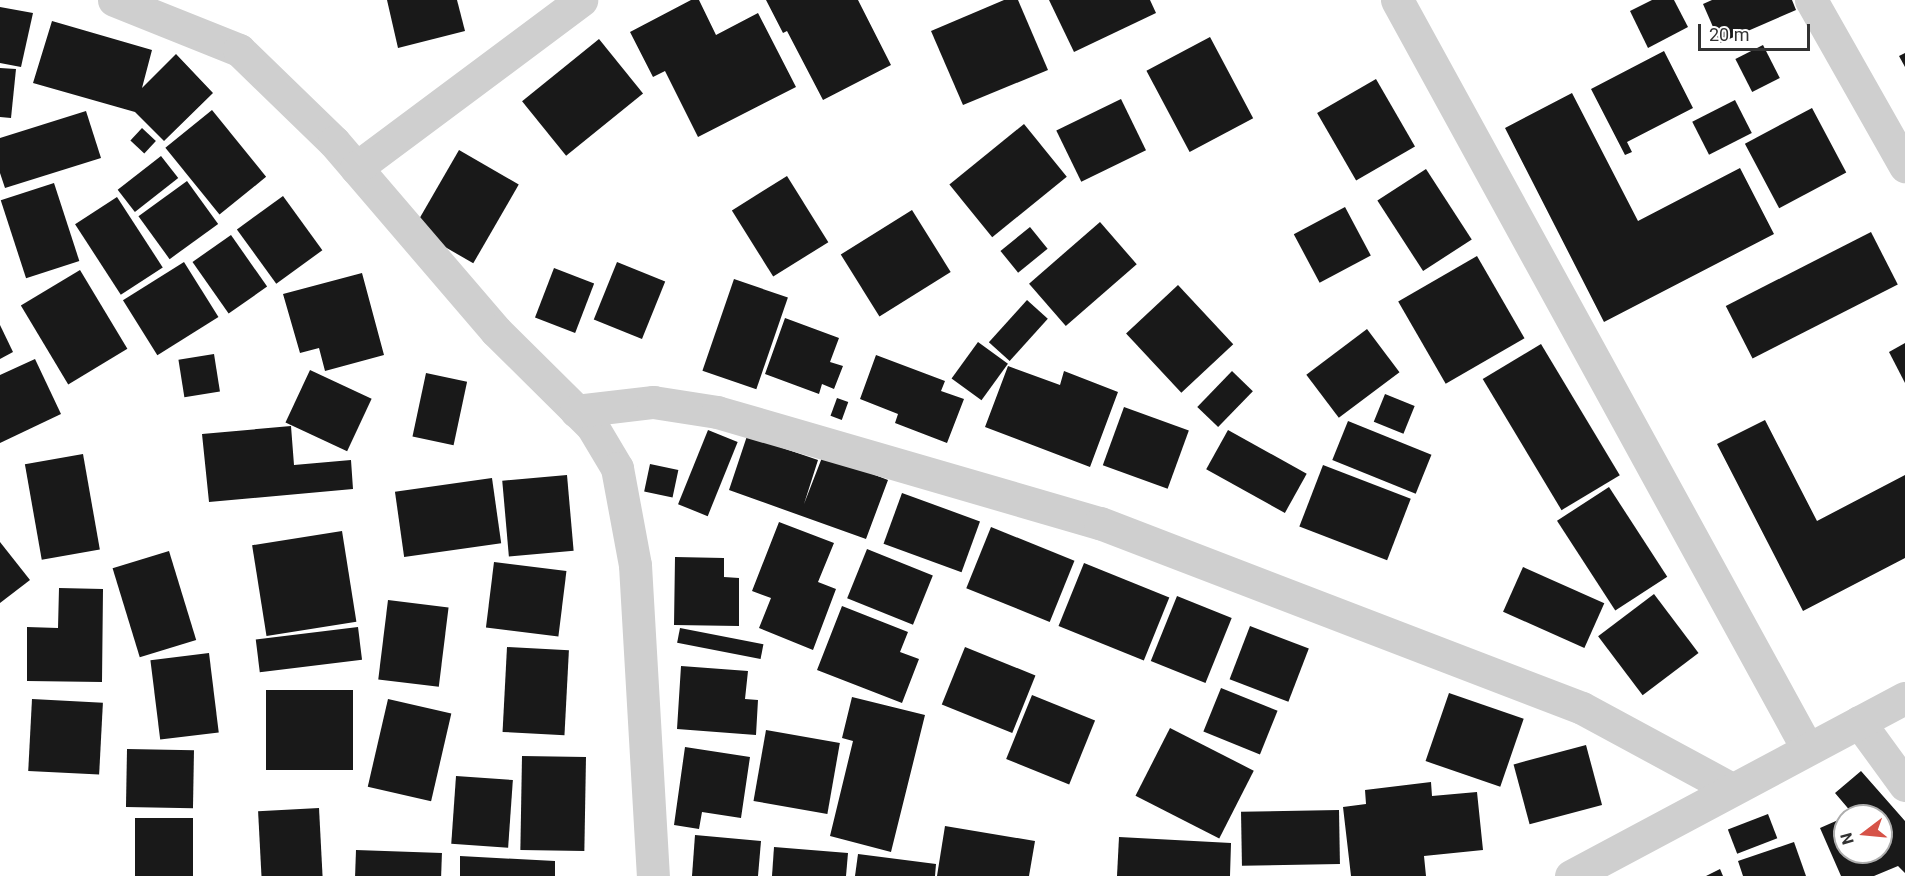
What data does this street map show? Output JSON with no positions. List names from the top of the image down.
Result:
{
  "scale_bar": "20 m",
  "north": "left"
}
